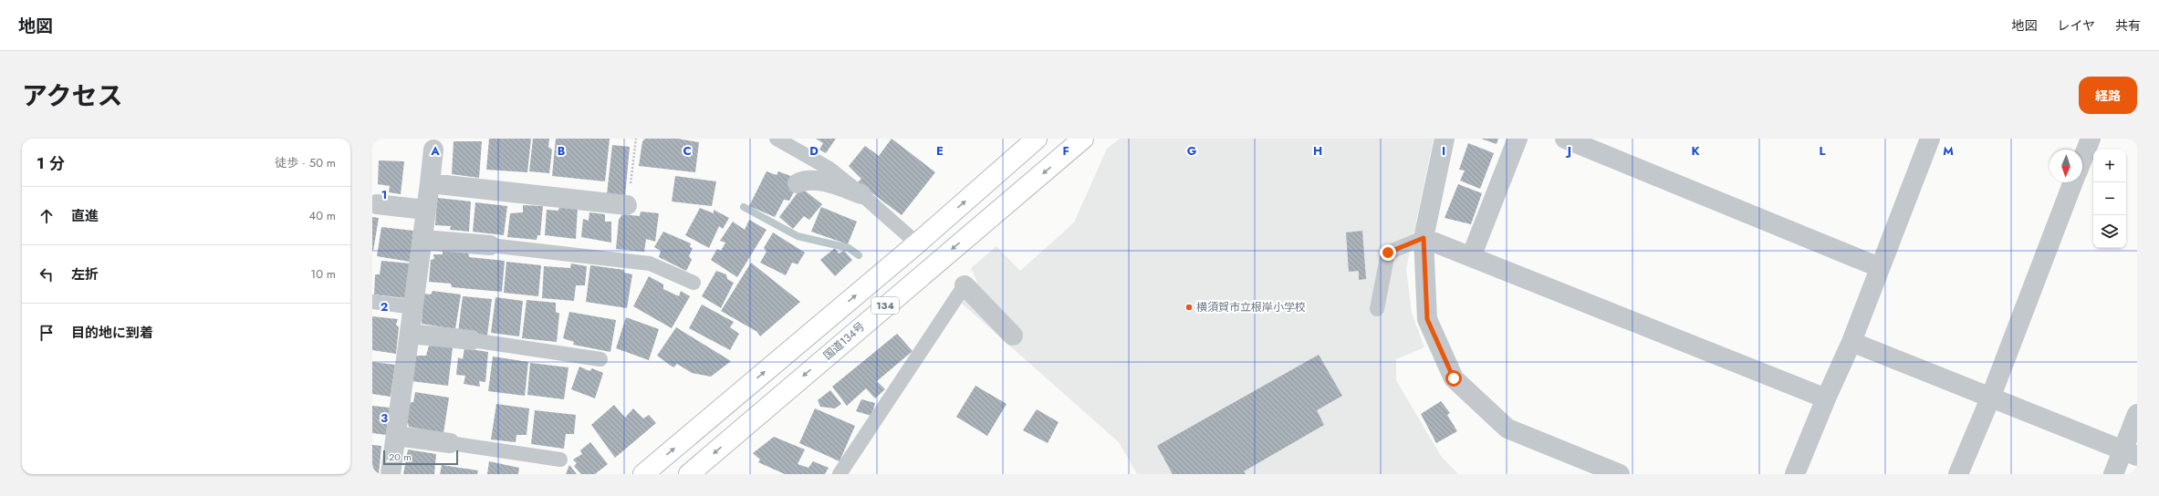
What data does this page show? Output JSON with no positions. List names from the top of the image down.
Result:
{
  "streets": {
    "highway": ["134", "国道134号"]
  },
  "places": ["横須賀市立根岸小学校"],
  "scale_bar": "20 m",
  "north": "bottom",
  "page": {
    "header": "地図",
    "nav": ["地図", "レイヤ", "共有"],
    "title": "アクセス",
    "buttons": "経路",
    "heading": ["1 分", "徒歩 · 50 m"],
    "map_buttons": ["+", "−"],
    "list": [
      ["直進", "40 m"],
      ["左折", "10 m"],
      "目的地に到着"
    ],
    "scale": "20 m"
  },
  "grid": {
    "columns": [
      "A",
      "B",
      "C",
      "D",
      "E",
      "F",
      "G",
      "H",
      "I",
      "J",
      "K",
      "L",
      "M"
    ],
    "rows": ["1", "2", "3"]
  }
}
